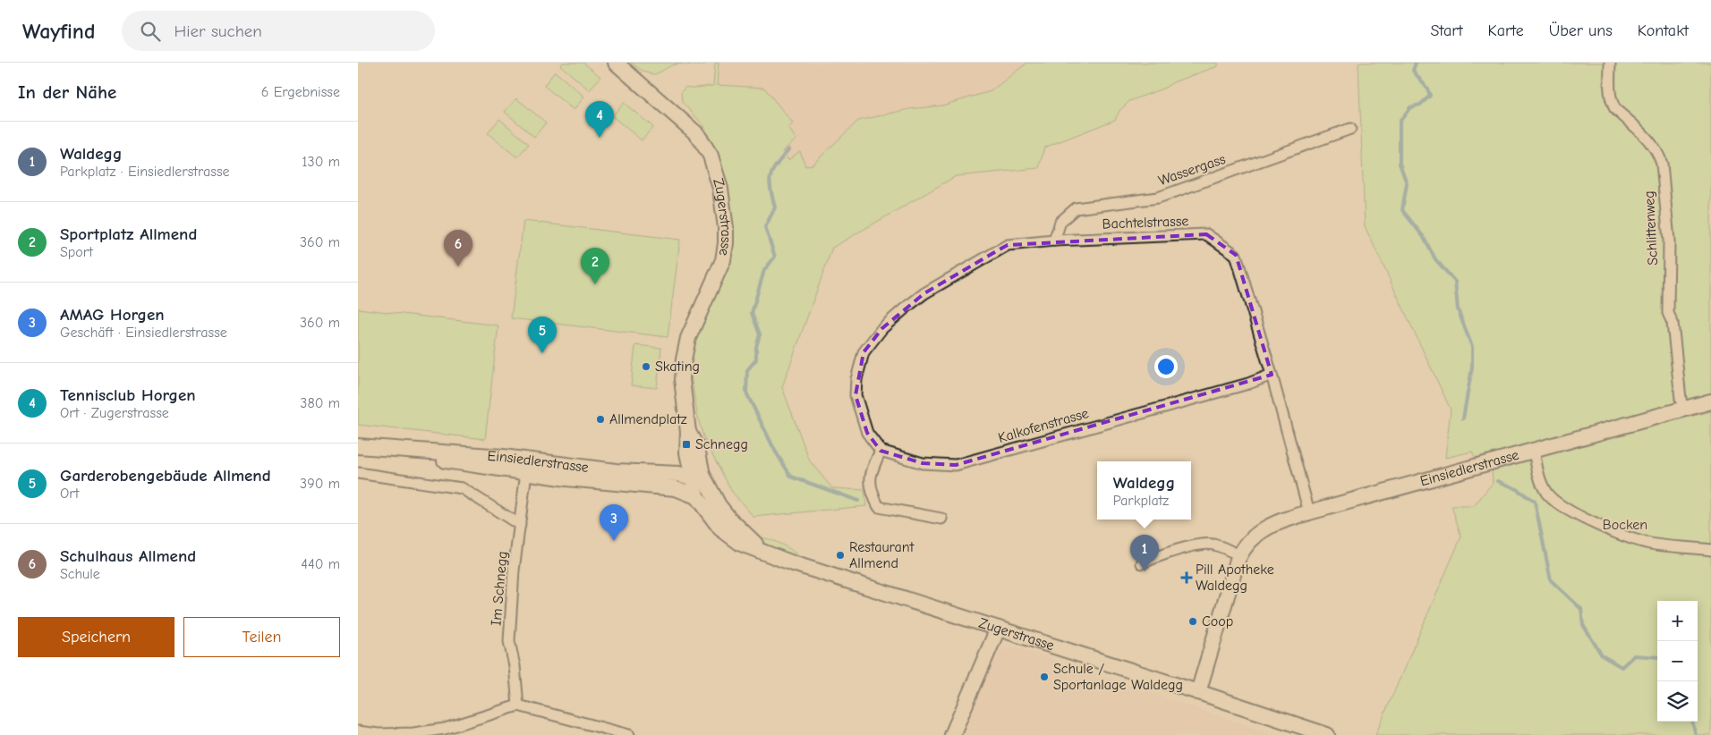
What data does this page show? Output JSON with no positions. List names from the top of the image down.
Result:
{
  "streets": {
    "main road": ["Zugerstrasse", "Einsiedlerstrasse"],
    "street": [
      "Wassergass",
      "Bachtelstrasse",
      "Schlittenweg",
      "Kalkofenstrasse",
      "Im Schnegg"
    ]
  },
  "crossings": [
    ["Wassergass", "Bachtelstrasse"],
    ["Zugerstrasse", "Einsiedlerstrasse"],
    ["Bachtelstrasse", "Kalkofenstrasse"],
    ["Bachtelstrasse", "Einsiedlerstrasse"],
    ["Schlittenweg", "Einsiedlerstrasse"],
    ["Einsiedlerstrasse", "Im Schnegg"]
  ],
  "parks": ["Bocken"],
  "places": {
    "other": [
      "Skating",
      "Allmendplatz",
      "Restaurant Allmend",
      "Coop",
      "Schule / Sportanlage Waldegg"
    ],
    "transit": ["Schnegg"],
    "health": ["Pill Apotheke Waldegg"]
  },
  "page": {
    "header": "Wayfind",
    "search": "Hier suchen",
    "nav": [
      "Start",
      "Karte",
      "Über uns",
      "Kontakt"
    ],
    "heading": ["In der Nähe", "6 Ergebnisse"],
    "pins": [
      "4",
      "6",
      "2",
      "5",
      "3",
      "1"
    ],
    "list": [
      {
        "mark": "1",
        "name": "Waldegg",
        "note": "Parkplatz · Einsiedlerstrasse",
        "value": "130 m"
      },
      {
        "mark": "2",
        "name": "Sportplatz Allmend",
        "note": "Sport",
        "value": "360 m"
      },
      {
        "mark": "3",
        "name": "AMAG Horgen",
        "note": "Geschäft · Einsiedlerstrasse",
        "value": "360 m"
      },
      {
        "mark": "4",
        "name": "Tennisclub Horgen",
        "note": "Ort · Zugerstrasse",
        "value": "380 m"
      },
      {
        "mark": "5",
        "name": "Garderobengebäude Allmend",
        "note": "Ort",
        "value": "390 m"
      },
      {
        "mark": "6",
        "name": "Schulhaus Allmend",
        "note": "Schule",
        "value": "440 m"
      }
    ],
    "popup": ["Waldegg", "Parkplatz"],
    "map_buttons": ["+", "−"],
    "buttons": ["Speichern", "Teilen"]
  }
}
